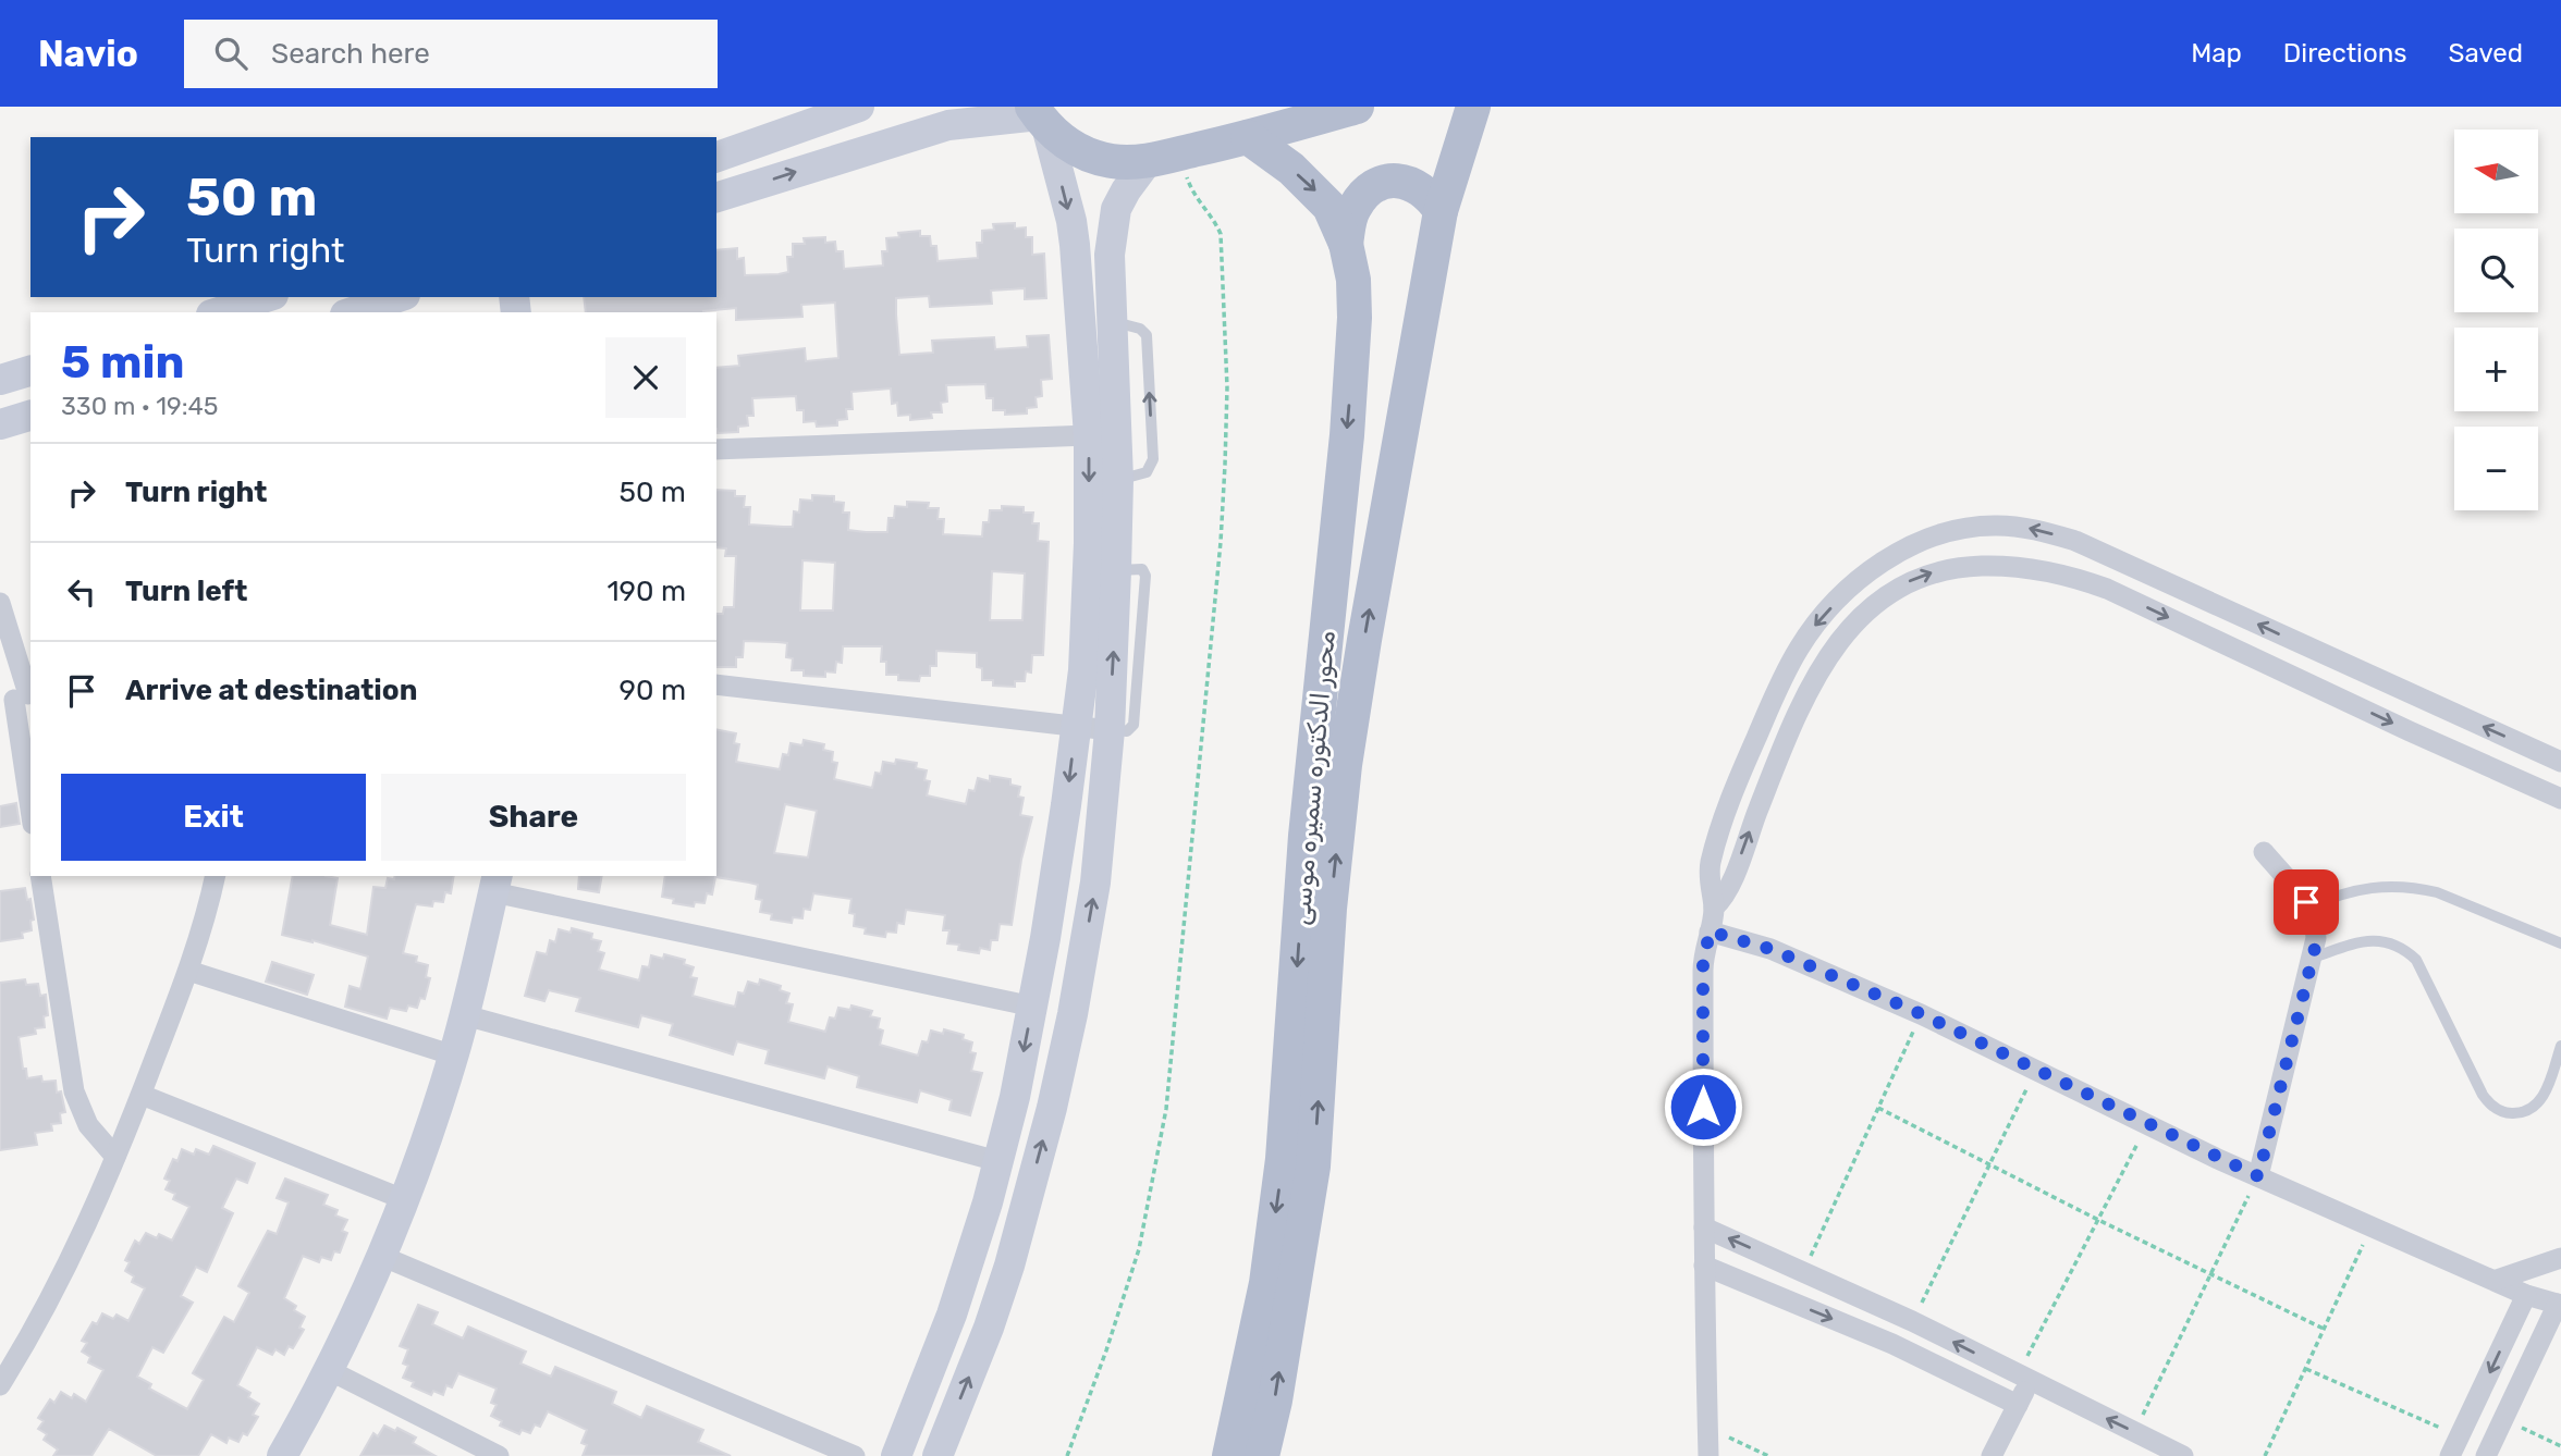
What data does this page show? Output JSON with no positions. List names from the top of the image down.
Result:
{
  "streets": {
    "main road": ["محور الدكتوره سميره موسى"]
  },
  "north": "left",
  "page": {
    "header": "Navio",
    "search": "Search here",
    "nav": ["Map", "Directions", "Saved"],
    "map_buttons": ["+", "−"],
    "turn": ["50 m", "Turn right"],
    "heading": ["5 min", "330 m · 19:45"],
    "list": [
      {
        "name": "Turn right",
        "value": "50 m"
      },
      {
        "name": "Turn left",
        "value": "190 m"
      },
      {
        "name": "Arrive at destination",
        "value": "90 m"
      }
    ],
    "buttons": ["Exit", "Share"]
  }
}
